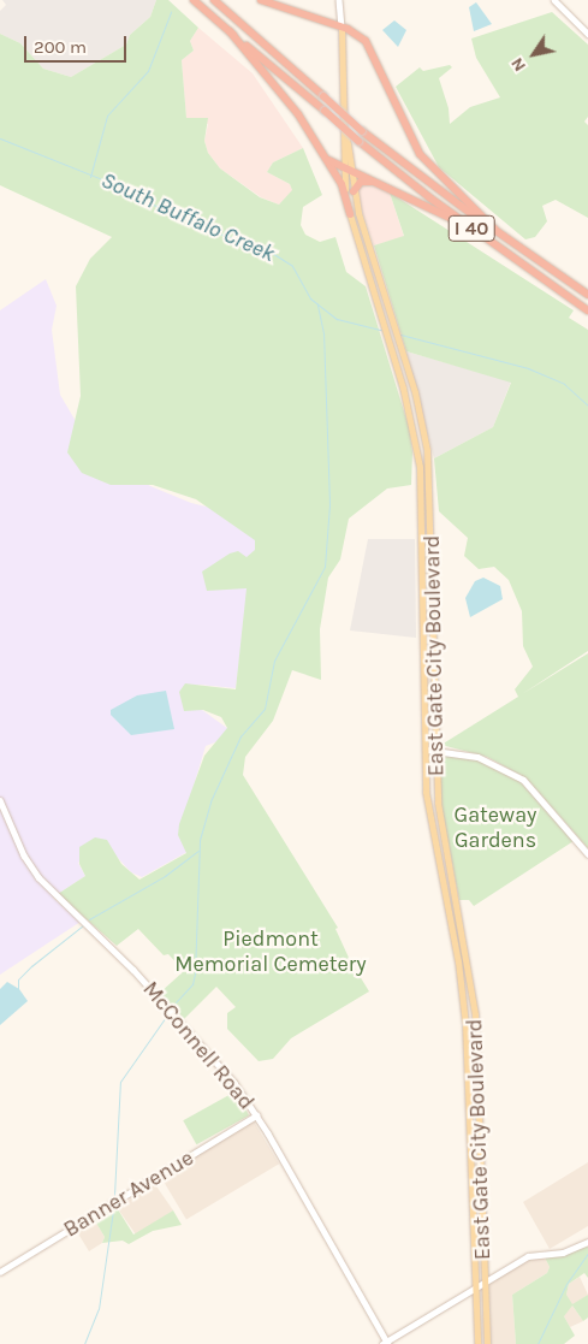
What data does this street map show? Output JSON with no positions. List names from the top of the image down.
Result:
{
  "streets": {
    "highway": ["I 40"],
    "main road": ["East Gate City Boulevard"],
    "street": ["McConnell Road", "Banner Avenue"]
  },
  "crossings": [
    ["McConnell Road", "Banner Avenue"]
  ],
  "water": ["South Buffalo Creek"],
  "parks": ["Gateway Gardens", "Piedmont Memorial Cemetery"],
  "scale_bar": "200 m",
  "north": "bottom left"
}
